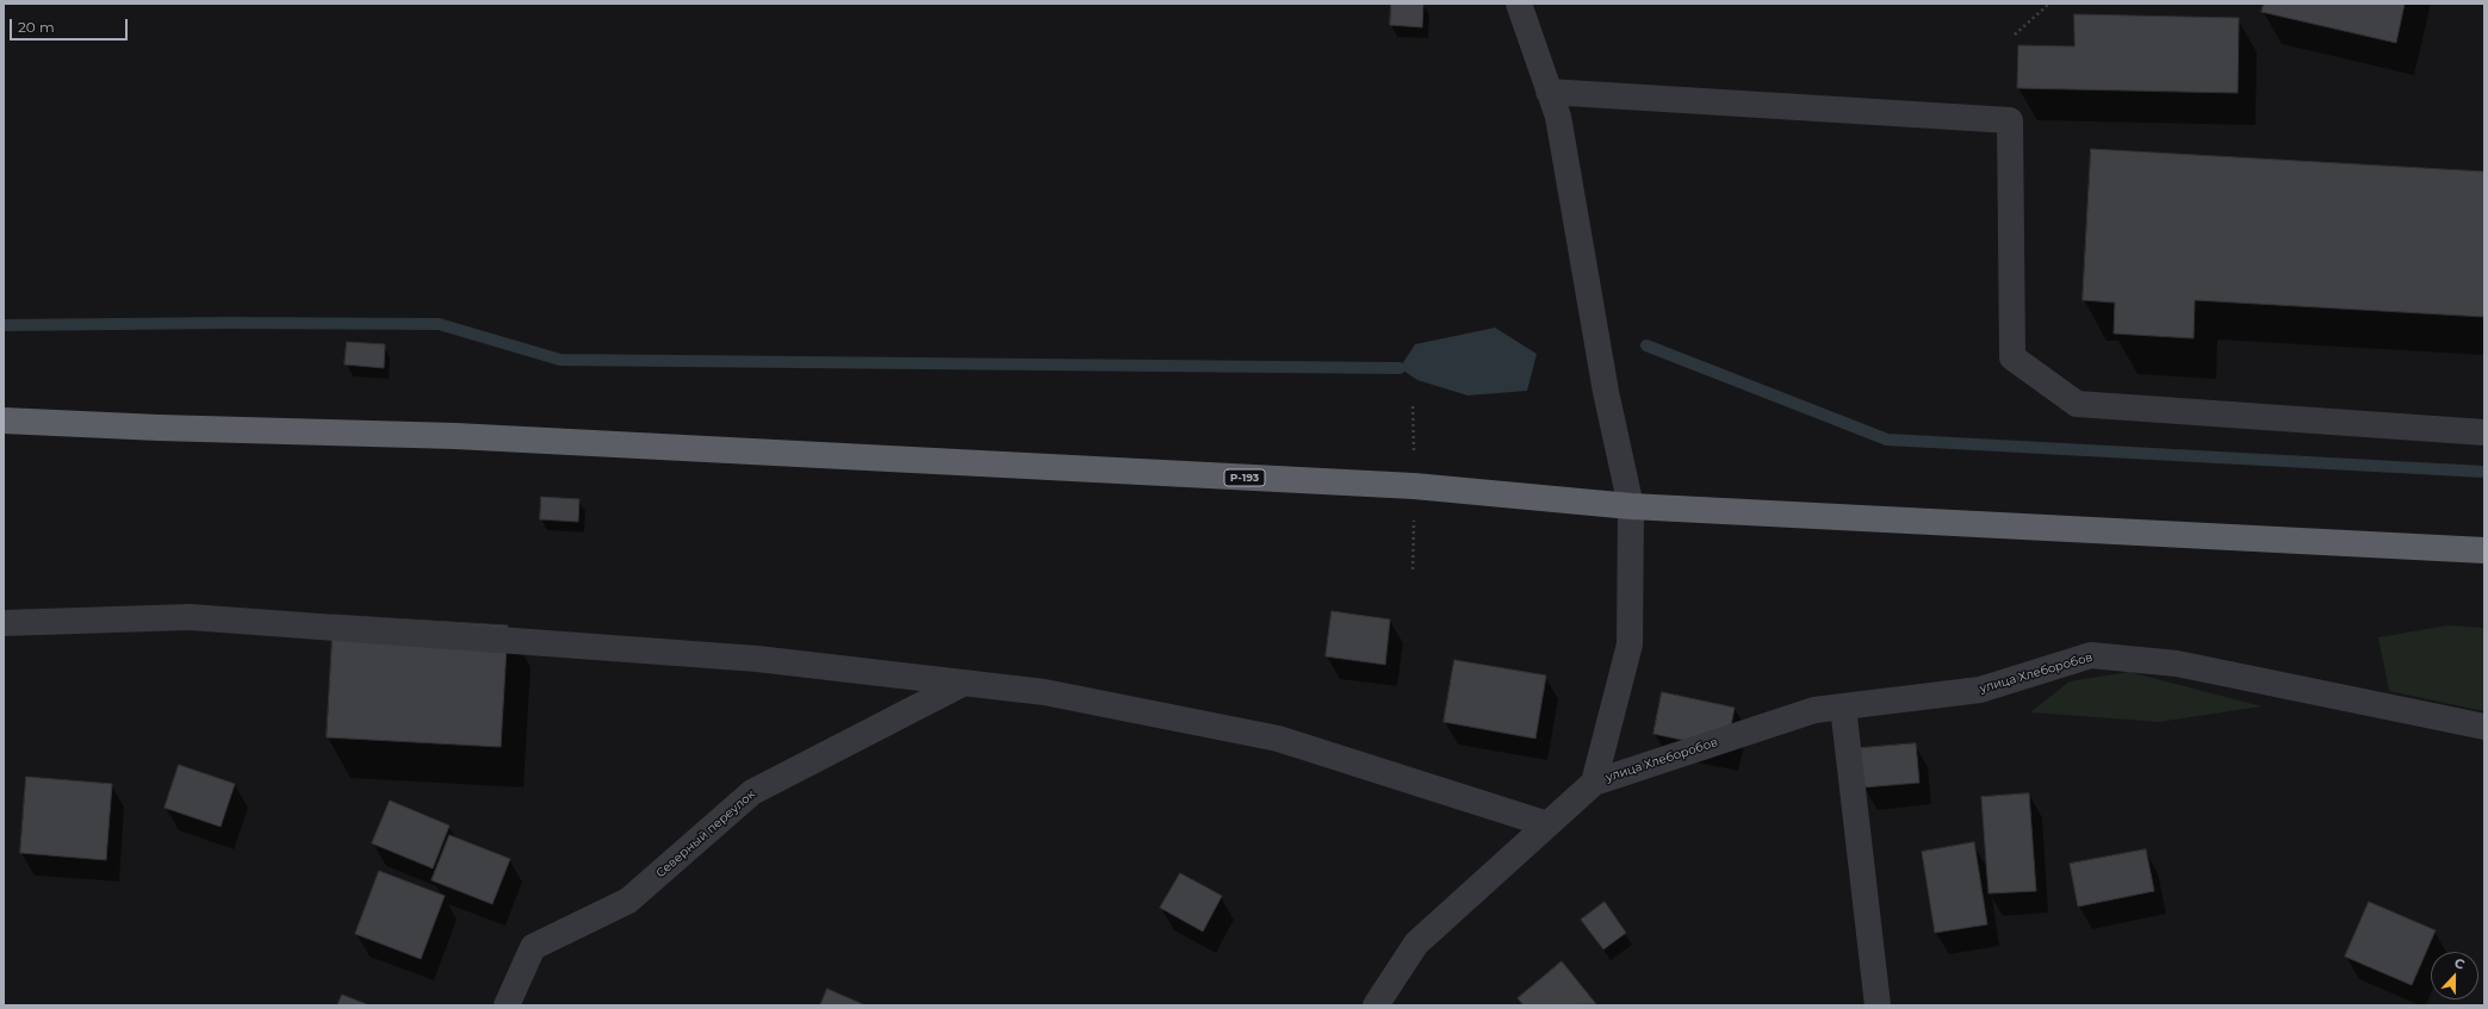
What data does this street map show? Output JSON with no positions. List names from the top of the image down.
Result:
{
  "streets": {
    "highway": ["Р-193"],
    "street": ["улица Хлеборобов", "Северный переулок"]
  },
  "crossings": [
    ["Р-193", "улица Хлеборобов"]
  ],
  "scale_bar": "20 m",
  "north": "top"
}
